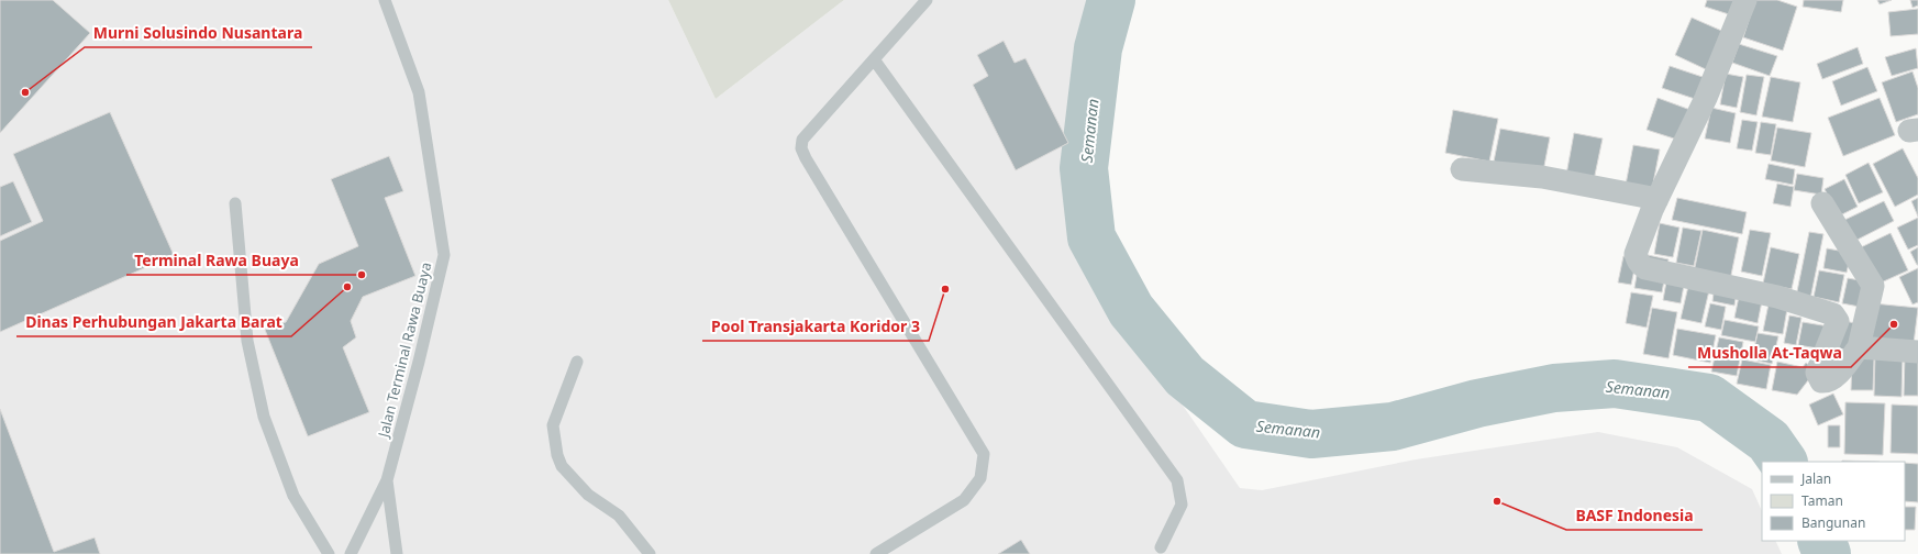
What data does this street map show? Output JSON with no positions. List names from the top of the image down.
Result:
{
  "streets": {
    "lane": ["Jalan Terminal Rawa Buaya"]
  },
  "water": ["Semanan"],
  "places": [
    "Murni Solusindo Nusantara",
    "Terminal Rawa Buaya",
    "Dinas Perhubungan Jakarta Barat",
    "Pool Transjakarta Koridor 3",
    "Musholla At-Taqwa",
    "BASF Indonesia"
  ],
  "legend": ["Jalan", "Taman", "Bangunan"]
}
